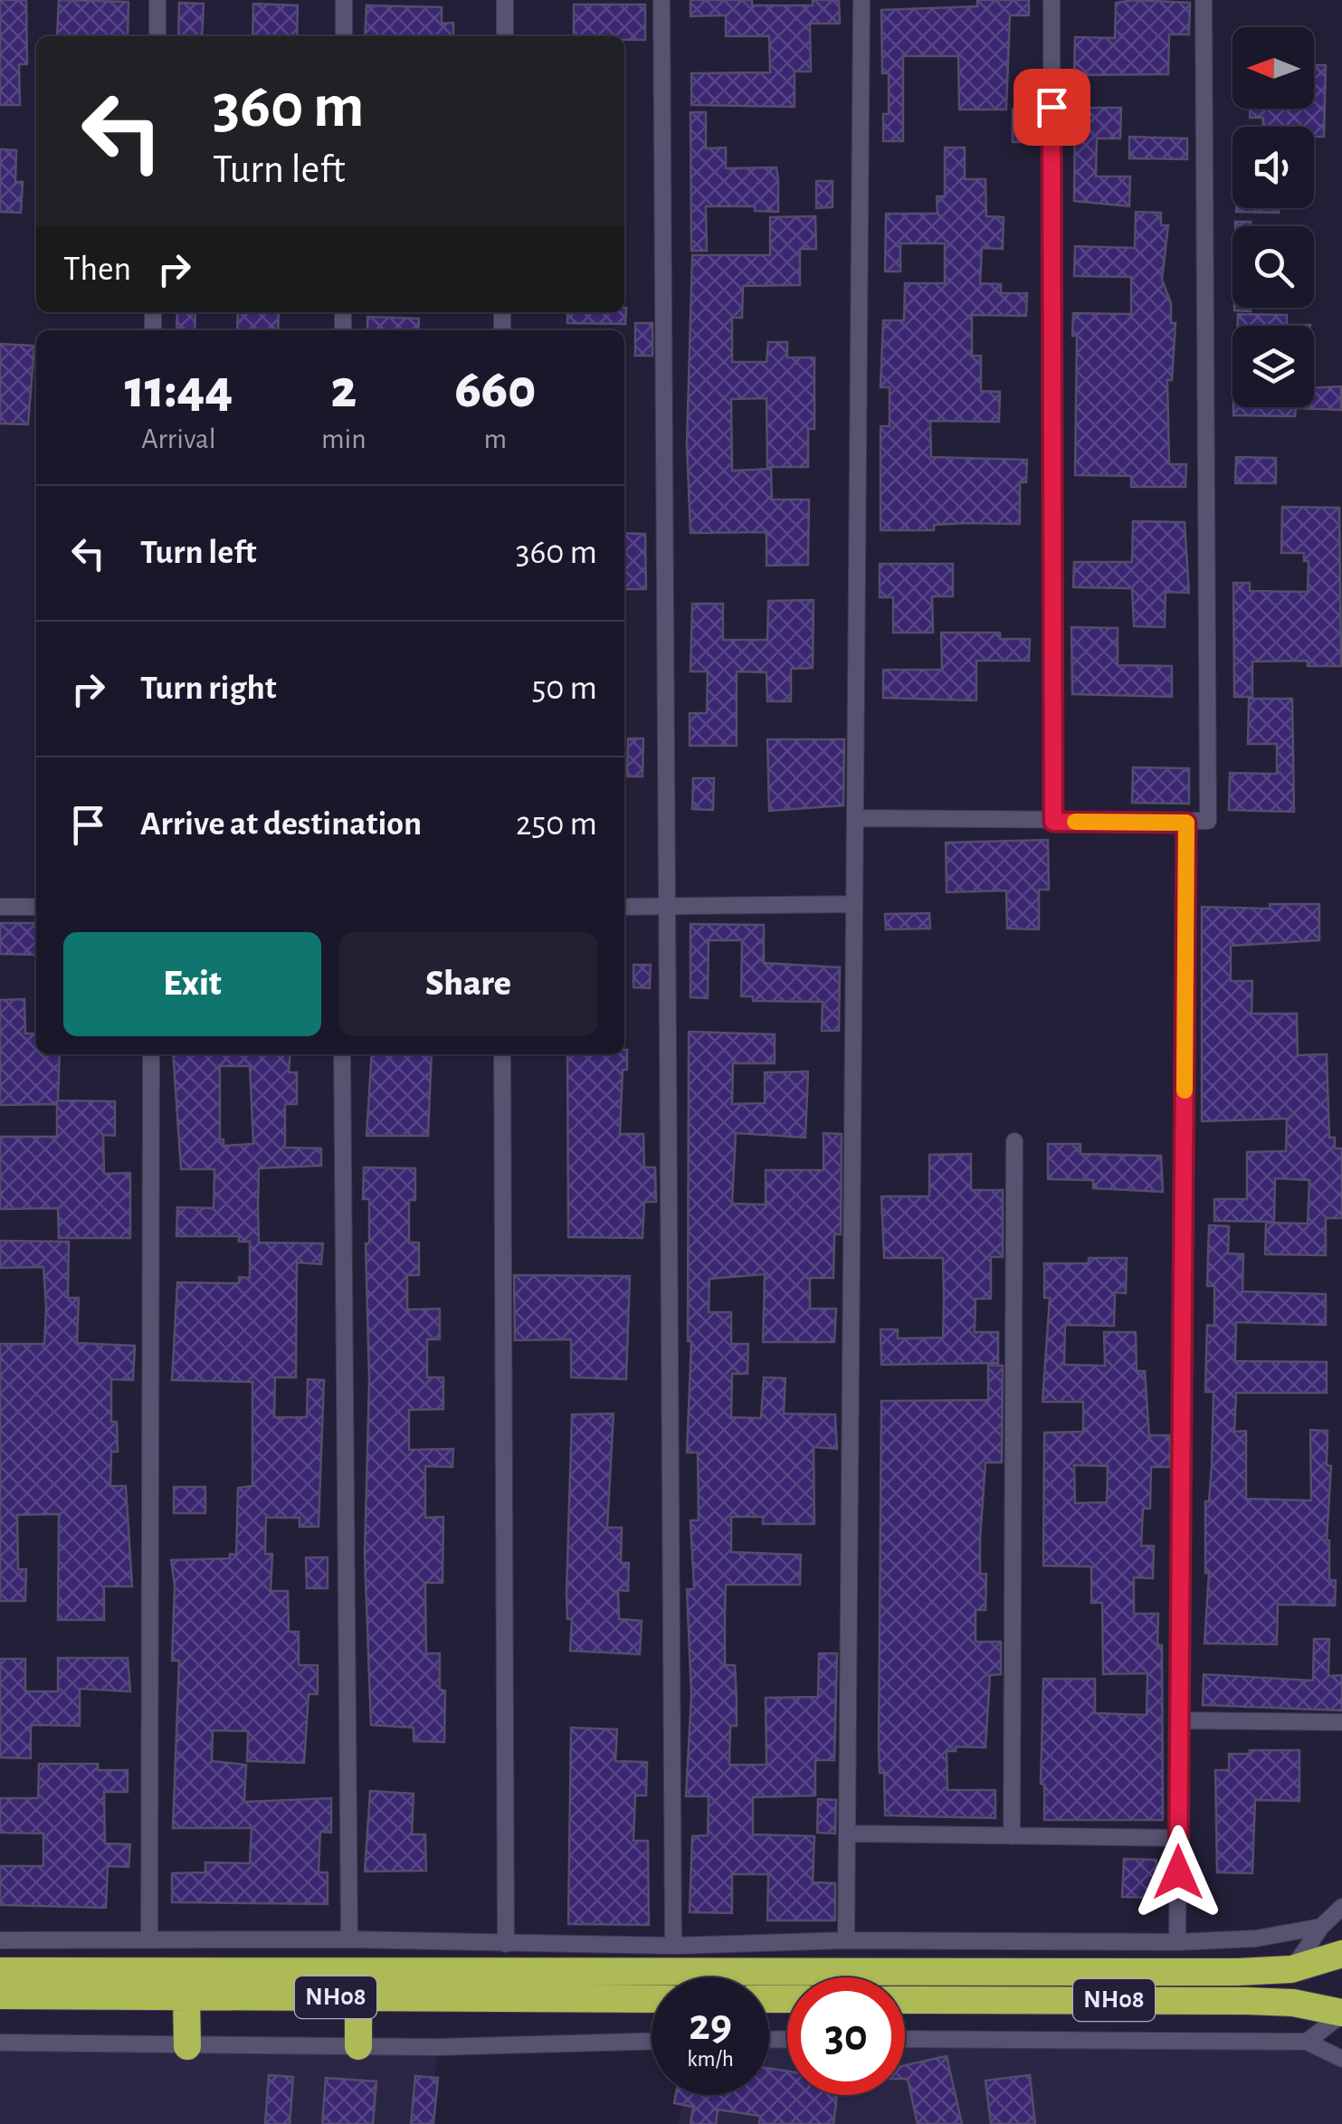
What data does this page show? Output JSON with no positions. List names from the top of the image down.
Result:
{
  "streets": {
    "highway": ["NH08"]
  },
  "north": "left",
  "page": {
    "turn": ["360 m", "Turn left"],
    "then": "Then",
    "eta": [
      "11:44",
      "Arrival",
      "2",
      "min",
      "660",
      "m"
    ],
    "list": [
      {
        "name": "Turn left",
        "value": "360 m"
      },
      {
        "name": "Turn right",
        "value": "50 m"
      },
      {
        "name": "Arrive at destination",
        "value": "250 m"
      }
    ],
    "buttons": ["Exit", "Share"],
    "speed": "29 km/h",
    "limit": "30"
  }
}
